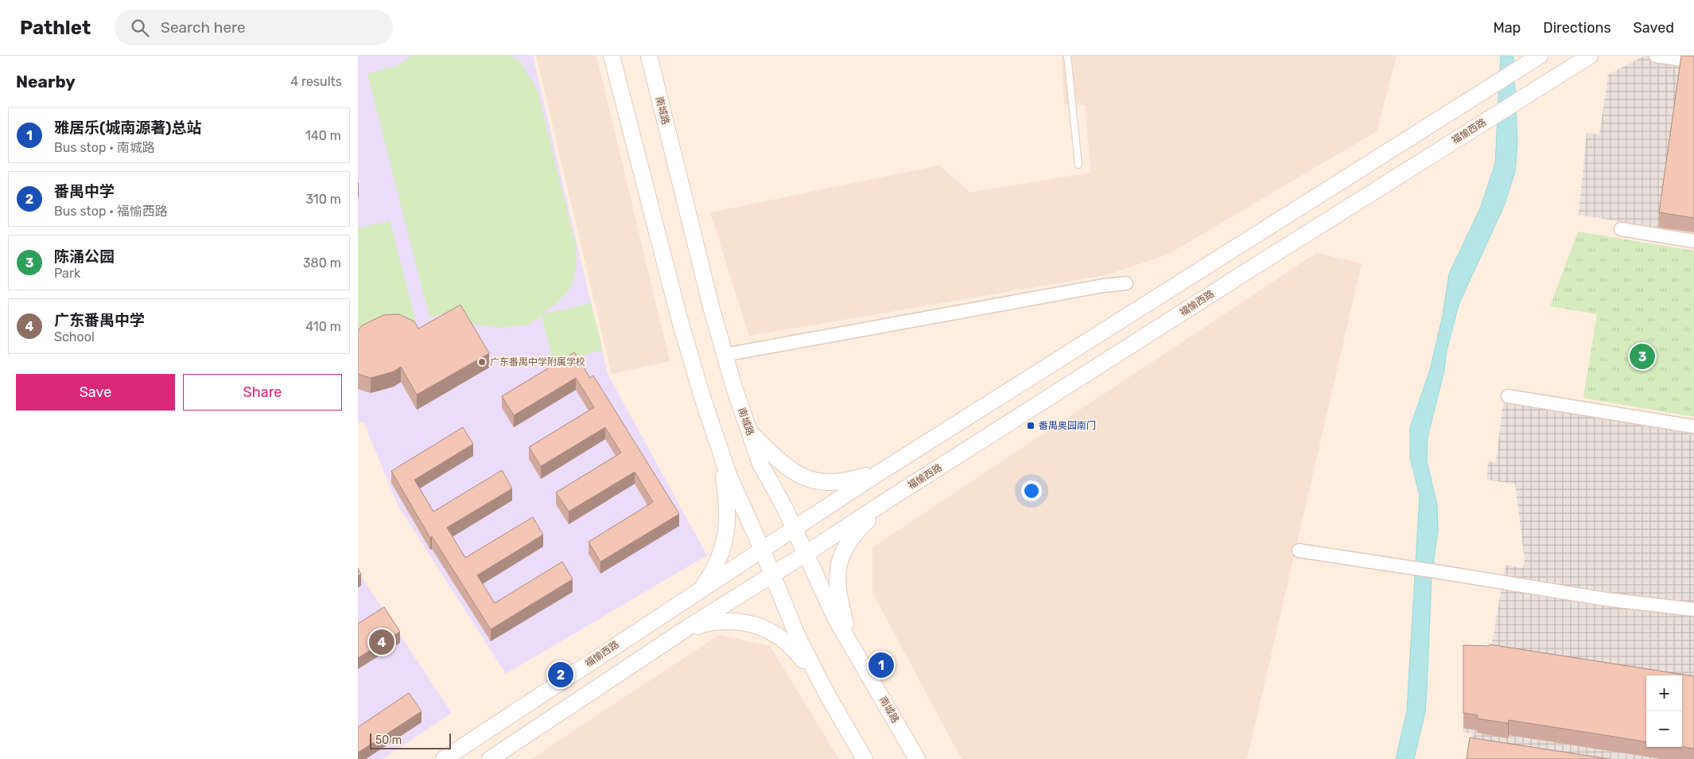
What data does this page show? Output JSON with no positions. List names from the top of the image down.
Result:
{
  "streets": {
    "street": ["南城路", "福愉西路"]
  },
  "crossings": [
    ["南城路", "福愉西路"]
  ],
  "places": {
    "other": ["广东番禺中学附属学校"],
    "transit": ["番禺奥园南门"]
  },
  "scale_bar": "50 m",
  "page": {
    "header": "Pathlet",
    "search": "Search here",
    "nav": ["Map", "Directions", "Saved"],
    "heading": ["Nearby", "4 results"],
    "list": [
      {
        "mark": "1",
        "name": "雅居乐(城南源著)总站",
        "note": "Bus stop · 南城路",
        "value": "140 m"
      },
      {
        "mark": "2",
        "name": "番禺中学",
        "note": "Bus stop · 福愉西路",
        "value": "310 m"
      },
      {
        "mark": "3",
        "name": "陈涌公园",
        "note": "Park",
        "value": "380 m"
      },
      {
        "mark": "4",
        "name": "广东番禺中学",
        "note": "School",
        "value": "410 m"
      }
    ],
    "pins": [
      "3",
      "4",
      "1",
      "2"
    ],
    "buttons": ["Save", "Share"],
    "map_buttons": ["+", "−"],
    "scale": "50 m"
  }
}
